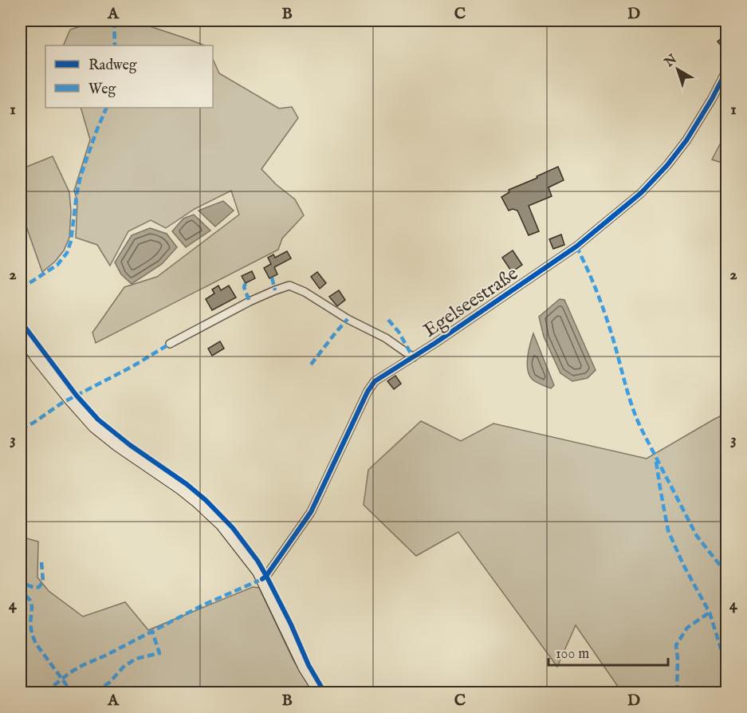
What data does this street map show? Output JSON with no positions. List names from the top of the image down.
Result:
{
  "streets": {
    "street": ["Egelseestraße"]
  },
  "legend": ["Radweg", "Weg"],
  "scale_bar": "100 m",
  "north": "top left",
  "grid": {
    "columns": [
      "A",
      "B",
      "C",
      "D"
    ],
    "rows": [
      "1",
      "2",
      "3",
      "4"
    ]
  }
}
